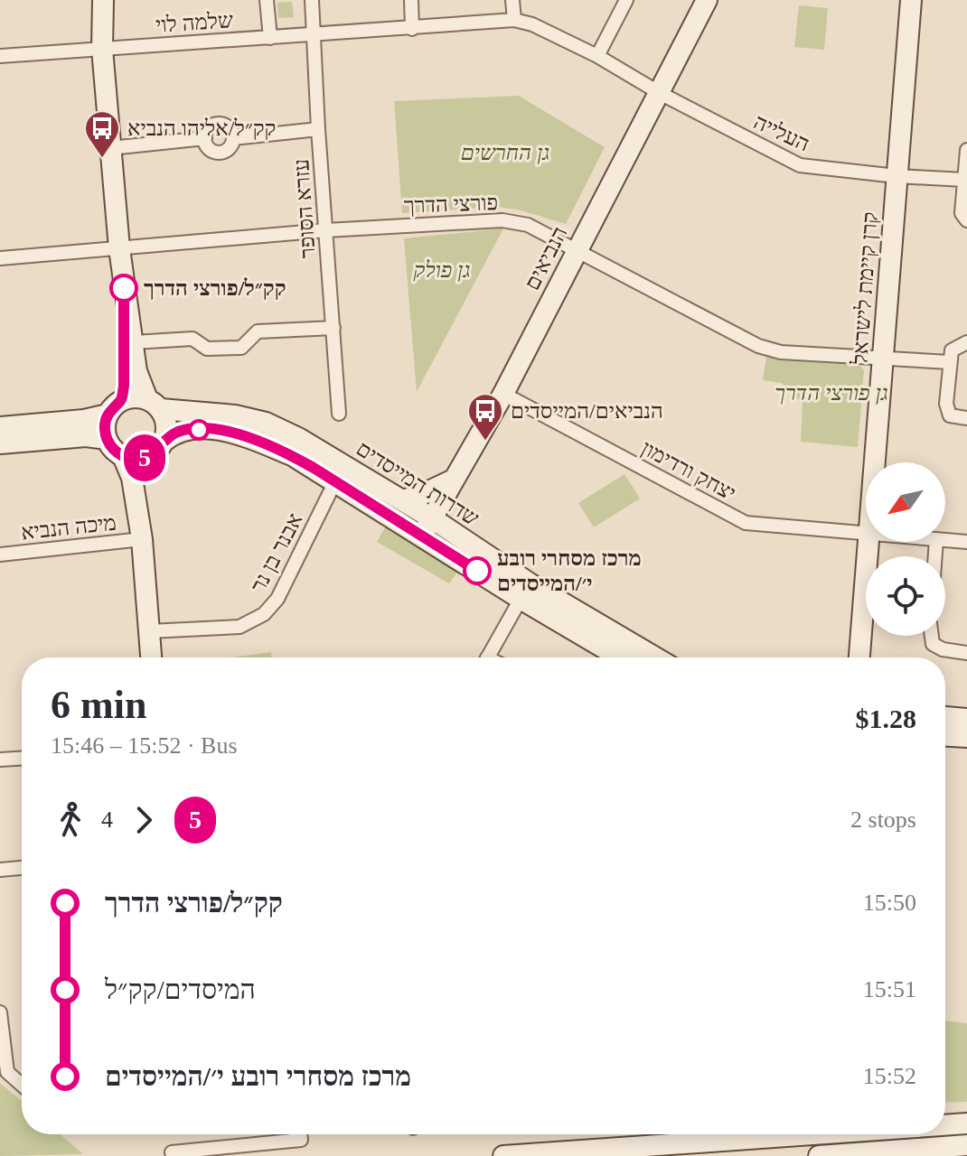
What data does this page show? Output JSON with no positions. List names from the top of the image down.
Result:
{
  "streets": {
    "street": [
      "שלמה לוי",
      "העלייה",
      "פורצי הדרך",
      "עזרא הסופר",
      "הנביאים",
      "קרן קיימת לישראל",
      "יצחק ורדימון",
      "שדרות המייסדים",
      "מיכה הנביא",
      "אבנר בן נר"
    ]
  },
  "crossings": [
    ["שלמה לוי", "העלייה"],
    ["שלמה לוי", "עזרא הסופר"],
    ["שלמה לוי", "הנביאים"],
    ["העלייה", "הנביאים"],
    ["העלייה", "קרן קיימת לישראל"],
    ["פורצי הדרך", "עזרא הסופר"],
    ["פורצי הדרך", "הנביאים"],
    ["פורצי הדרך", "קרן קיימת לישראל"],
    ["הנביאים", "יצחק ורדימון"],
    ["הנביאים", "שדרות המייסדים"],
    ["שדרות המייסדים", "מיכה הנביא"],
    ["שדרות המייסדים", "אבנר בן נר"],
    ["מיכה הנביא", "אבנר בן נר"]
  ],
  "parks": ["גן החרשים", "גן פולק", "גן פורצי הדרך"],
  "places": {
    "bus stop": ["קק״ל/אליהו הנביא", "הנביאים/המייסדים"],
    "other": ["קק״ל/פורצי הדרך", "מרכז מסחרי רובע י׳/המייסדים"]
  },
  "lines": ["bus line 5"],
  "north": "bottom left",
  "page": {
    "on_map": "5",
    "heading": ["6 min", "15:46 – 15:52 · Bus", "$1.28"],
    "legs": ["4", "5", "2 stops"],
    "list": [
      {
        "name": "קק״ל/פורצי הדרך",
        "value": "15:50"
      },
      {
        "name": "המיסדים/קק״ל",
        "value": "15:51"
      },
      {
        "name": "מרכז מסחרי רובע י׳/המייסדים",
        "value": "15:52"
      }
    ]
  }
}
